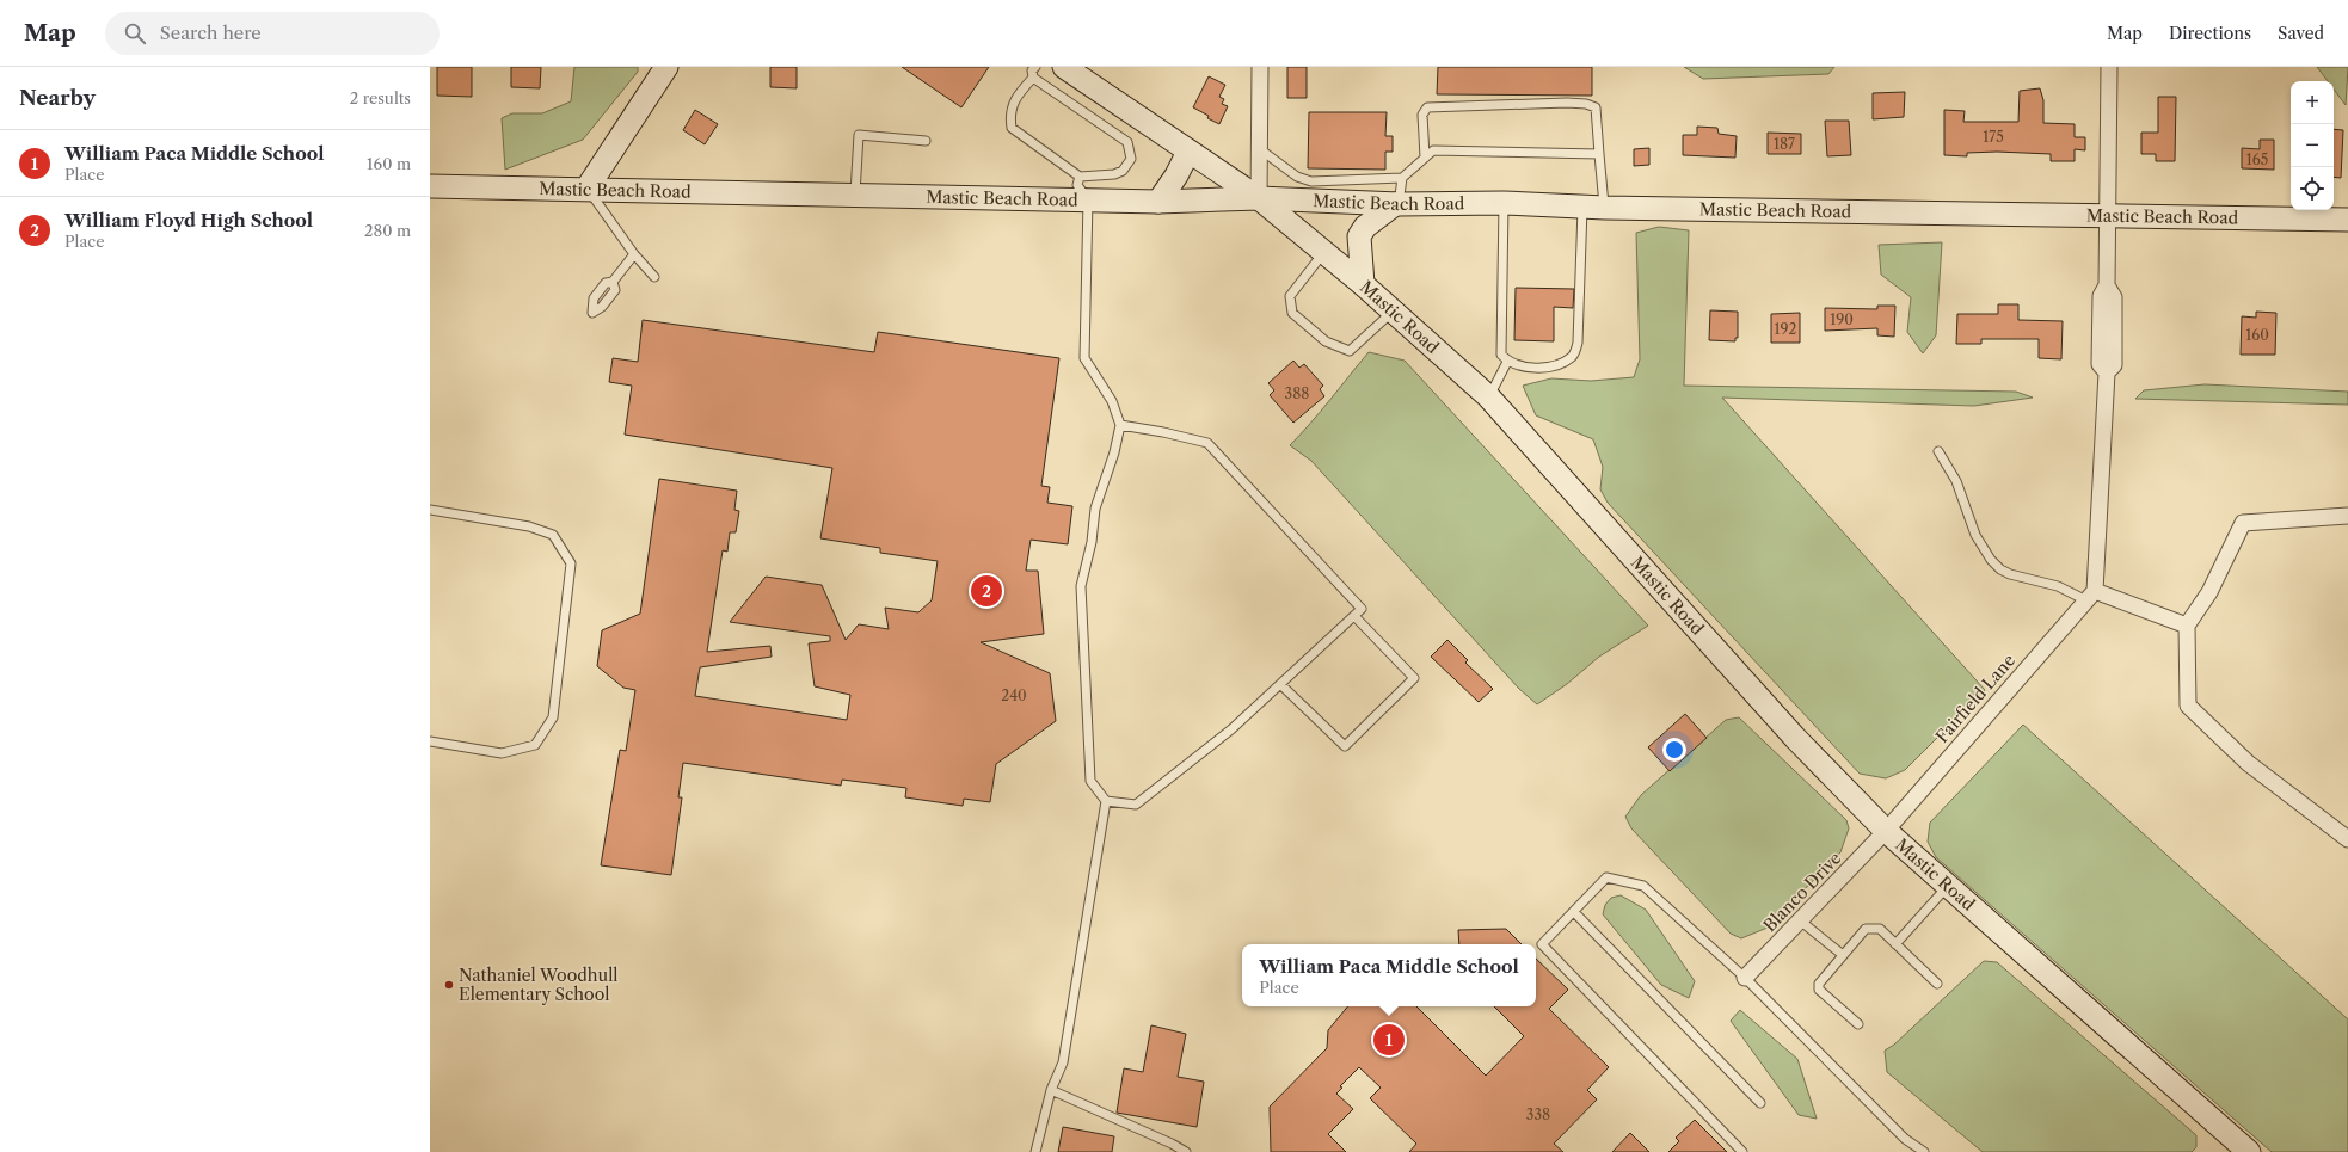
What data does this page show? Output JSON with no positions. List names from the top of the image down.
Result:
{
  "streets": {
    "street": [
      "Mastic Beach Road",
      "Mastic Road",
      "Fairfield Lane",
      "Blanco Drive"
    ]
  },
  "crossings": [
    ["Mastic Beach Road", "Mastic Road"],
    ["Mastic Road", "Fairfield Lane"],
    ["Mastic Road", "Blanco Drive"],
    ["Fairfield Lane", "Blanco Drive"]
  ],
  "places": ["Nathaniel Woodhull Elementary School"],
  "house_numbers": [
    "175",
    "187",
    "165",
    "190",
    "192",
    "160",
    "388",
    "240",
    "338"
  ],
  "page": {
    "header": "Map",
    "search": "Search here",
    "nav": ["Map", "Directions", "Saved"],
    "heading": ["Nearby", "2 results"],
    "map_buttons": ["+", "−"],
    "list": [
      {
        "mark": "1",
        "name": "William Paca Middle School",
        "note": "Place",
        "value": "160 m"
      },
      {
        "mark": "2",
        "name": "William Floyd High School",
        "note": "Place",
        "value": "280 m"
      }
    ],
    "pins": ["2", "1"],
    "popup": ["William Paca Middle School", "Place"]
  }
}
